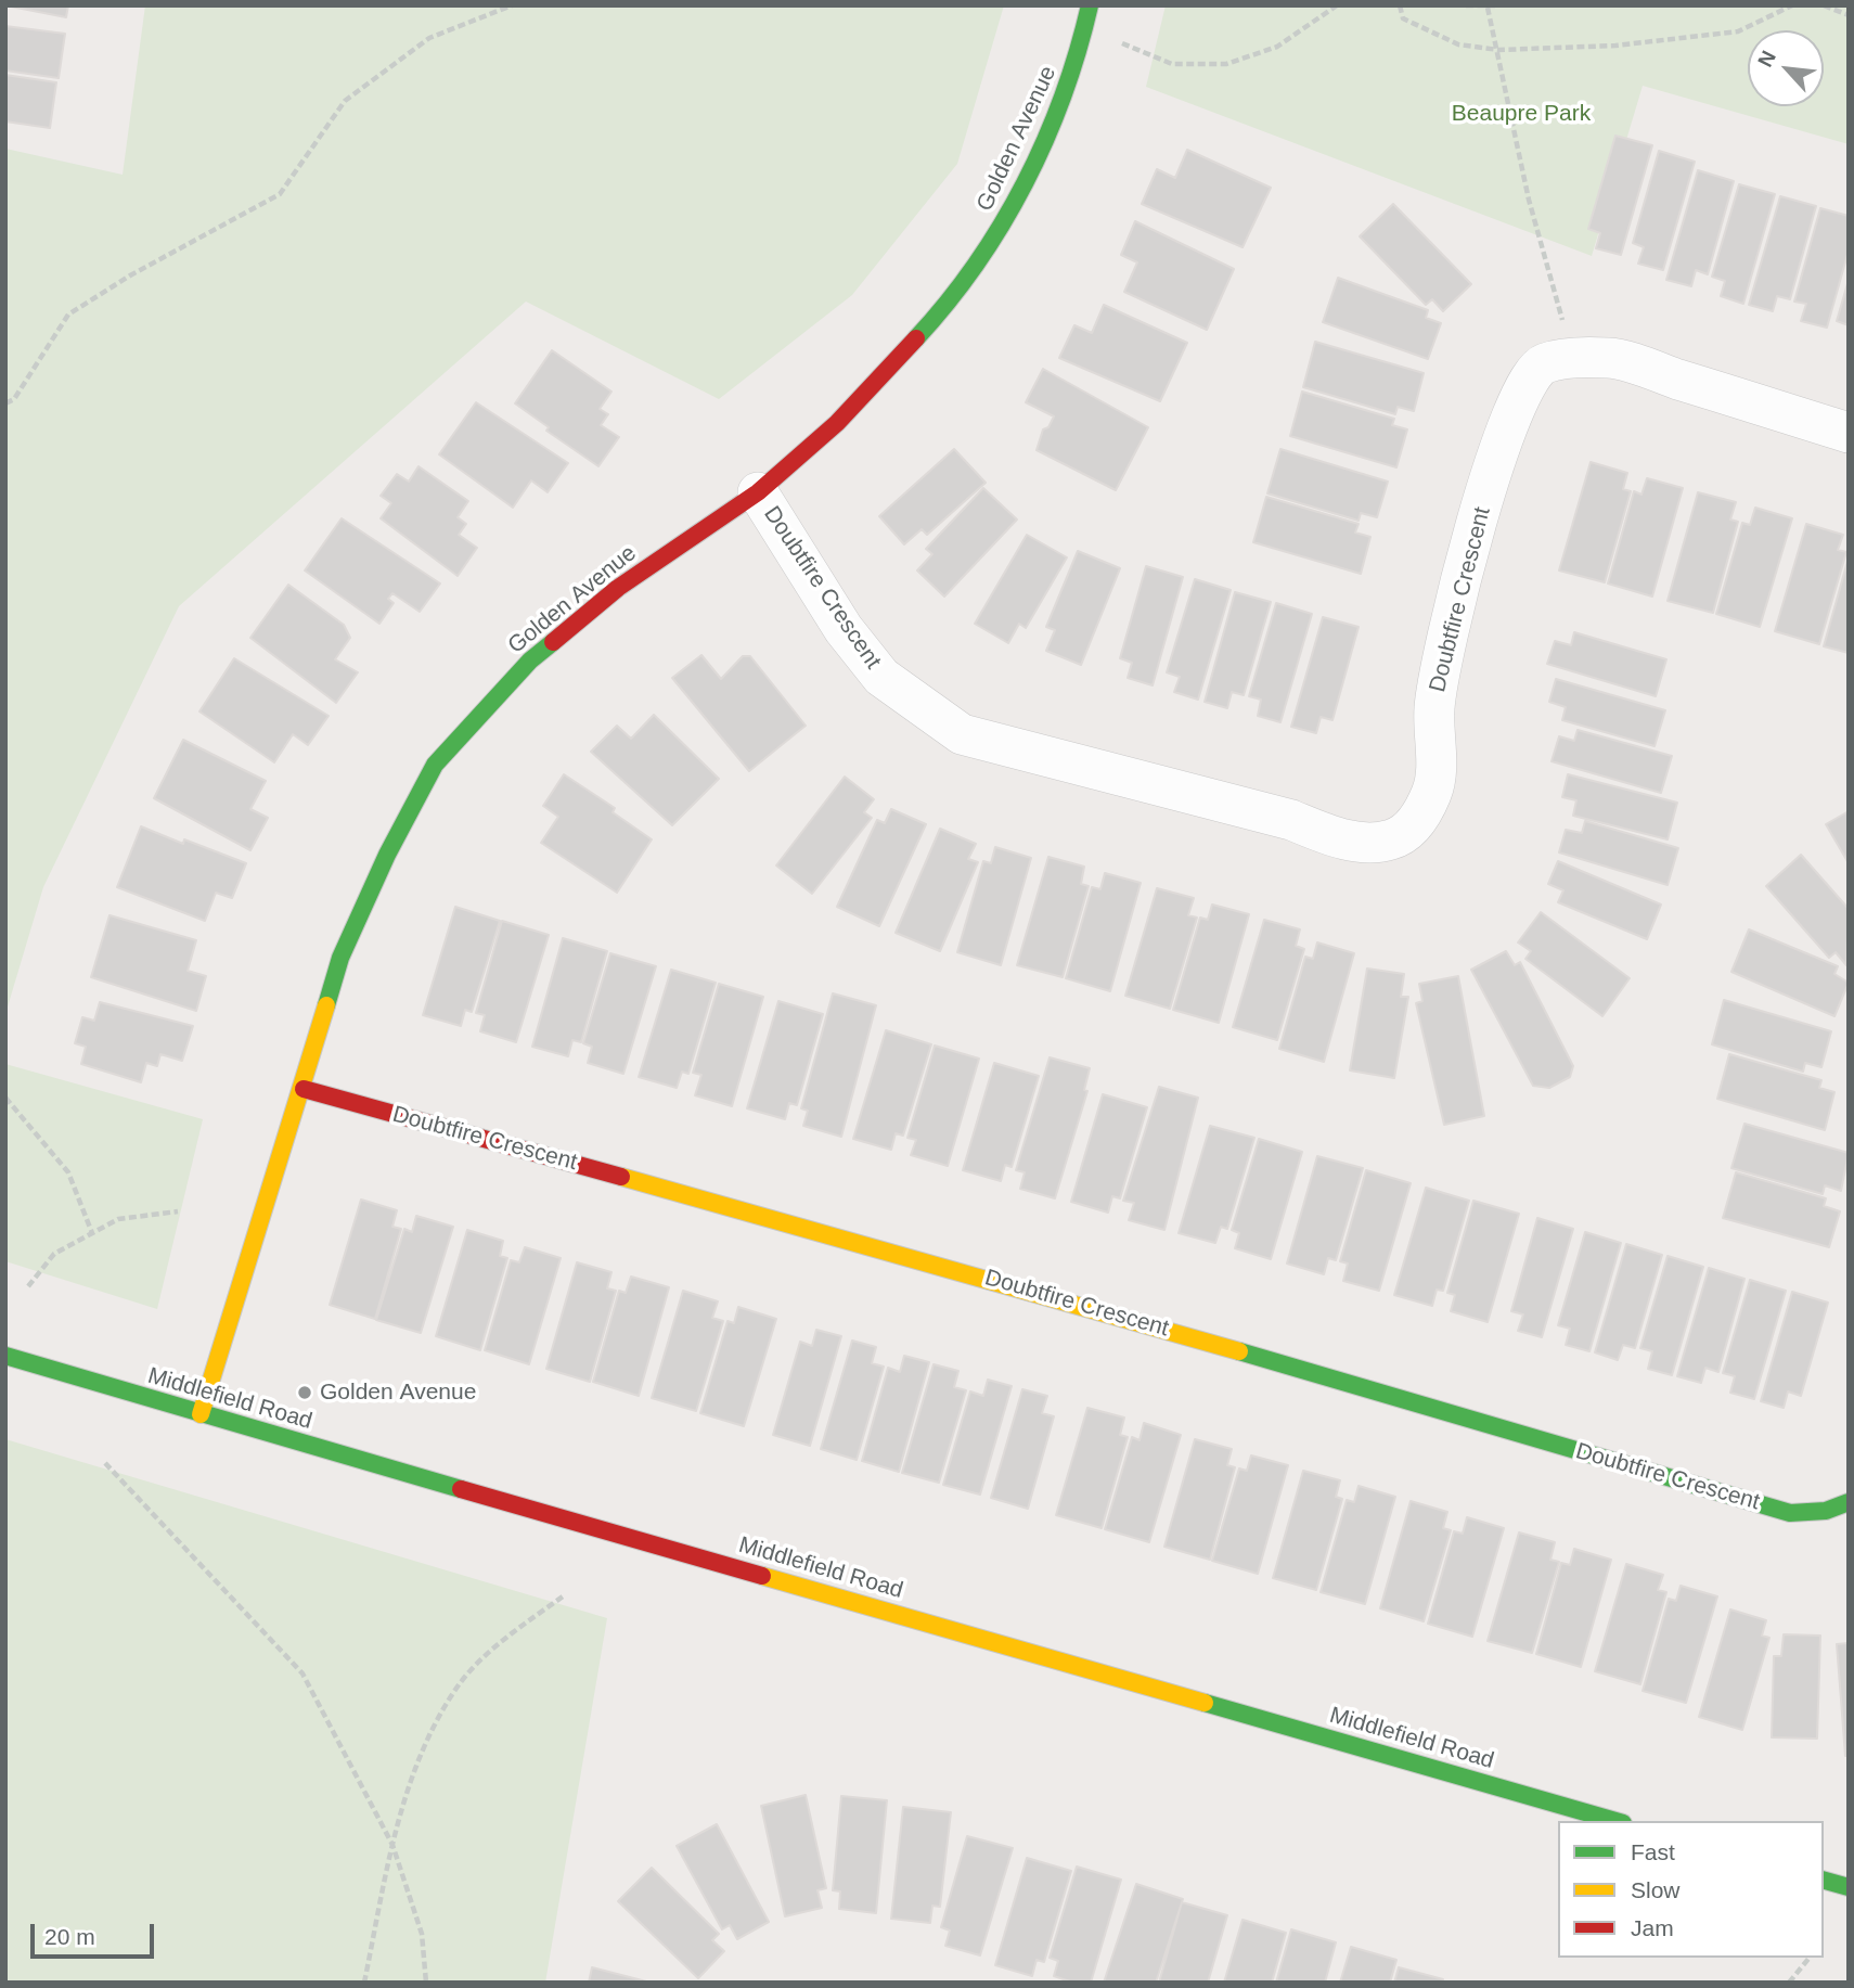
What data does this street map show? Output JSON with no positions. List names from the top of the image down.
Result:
{
  "streets": {
    "street": ["Golden Avenue", "Doubtfire Crescent", "Middlefield Road"]
  },
  "crossings": [
    ["Golden Avenue", "Doubtfire Crescent"],
    ["Golden Avenue", "Middlefield Road"]
  ],
  "parks": ["Beaupre Park"],
  "places": ["Golden Avenue"],
  "legend": ["Fast", "Slow", "Jam"],
  "scale_bar": "20 m",
  "north": "top left"
}
